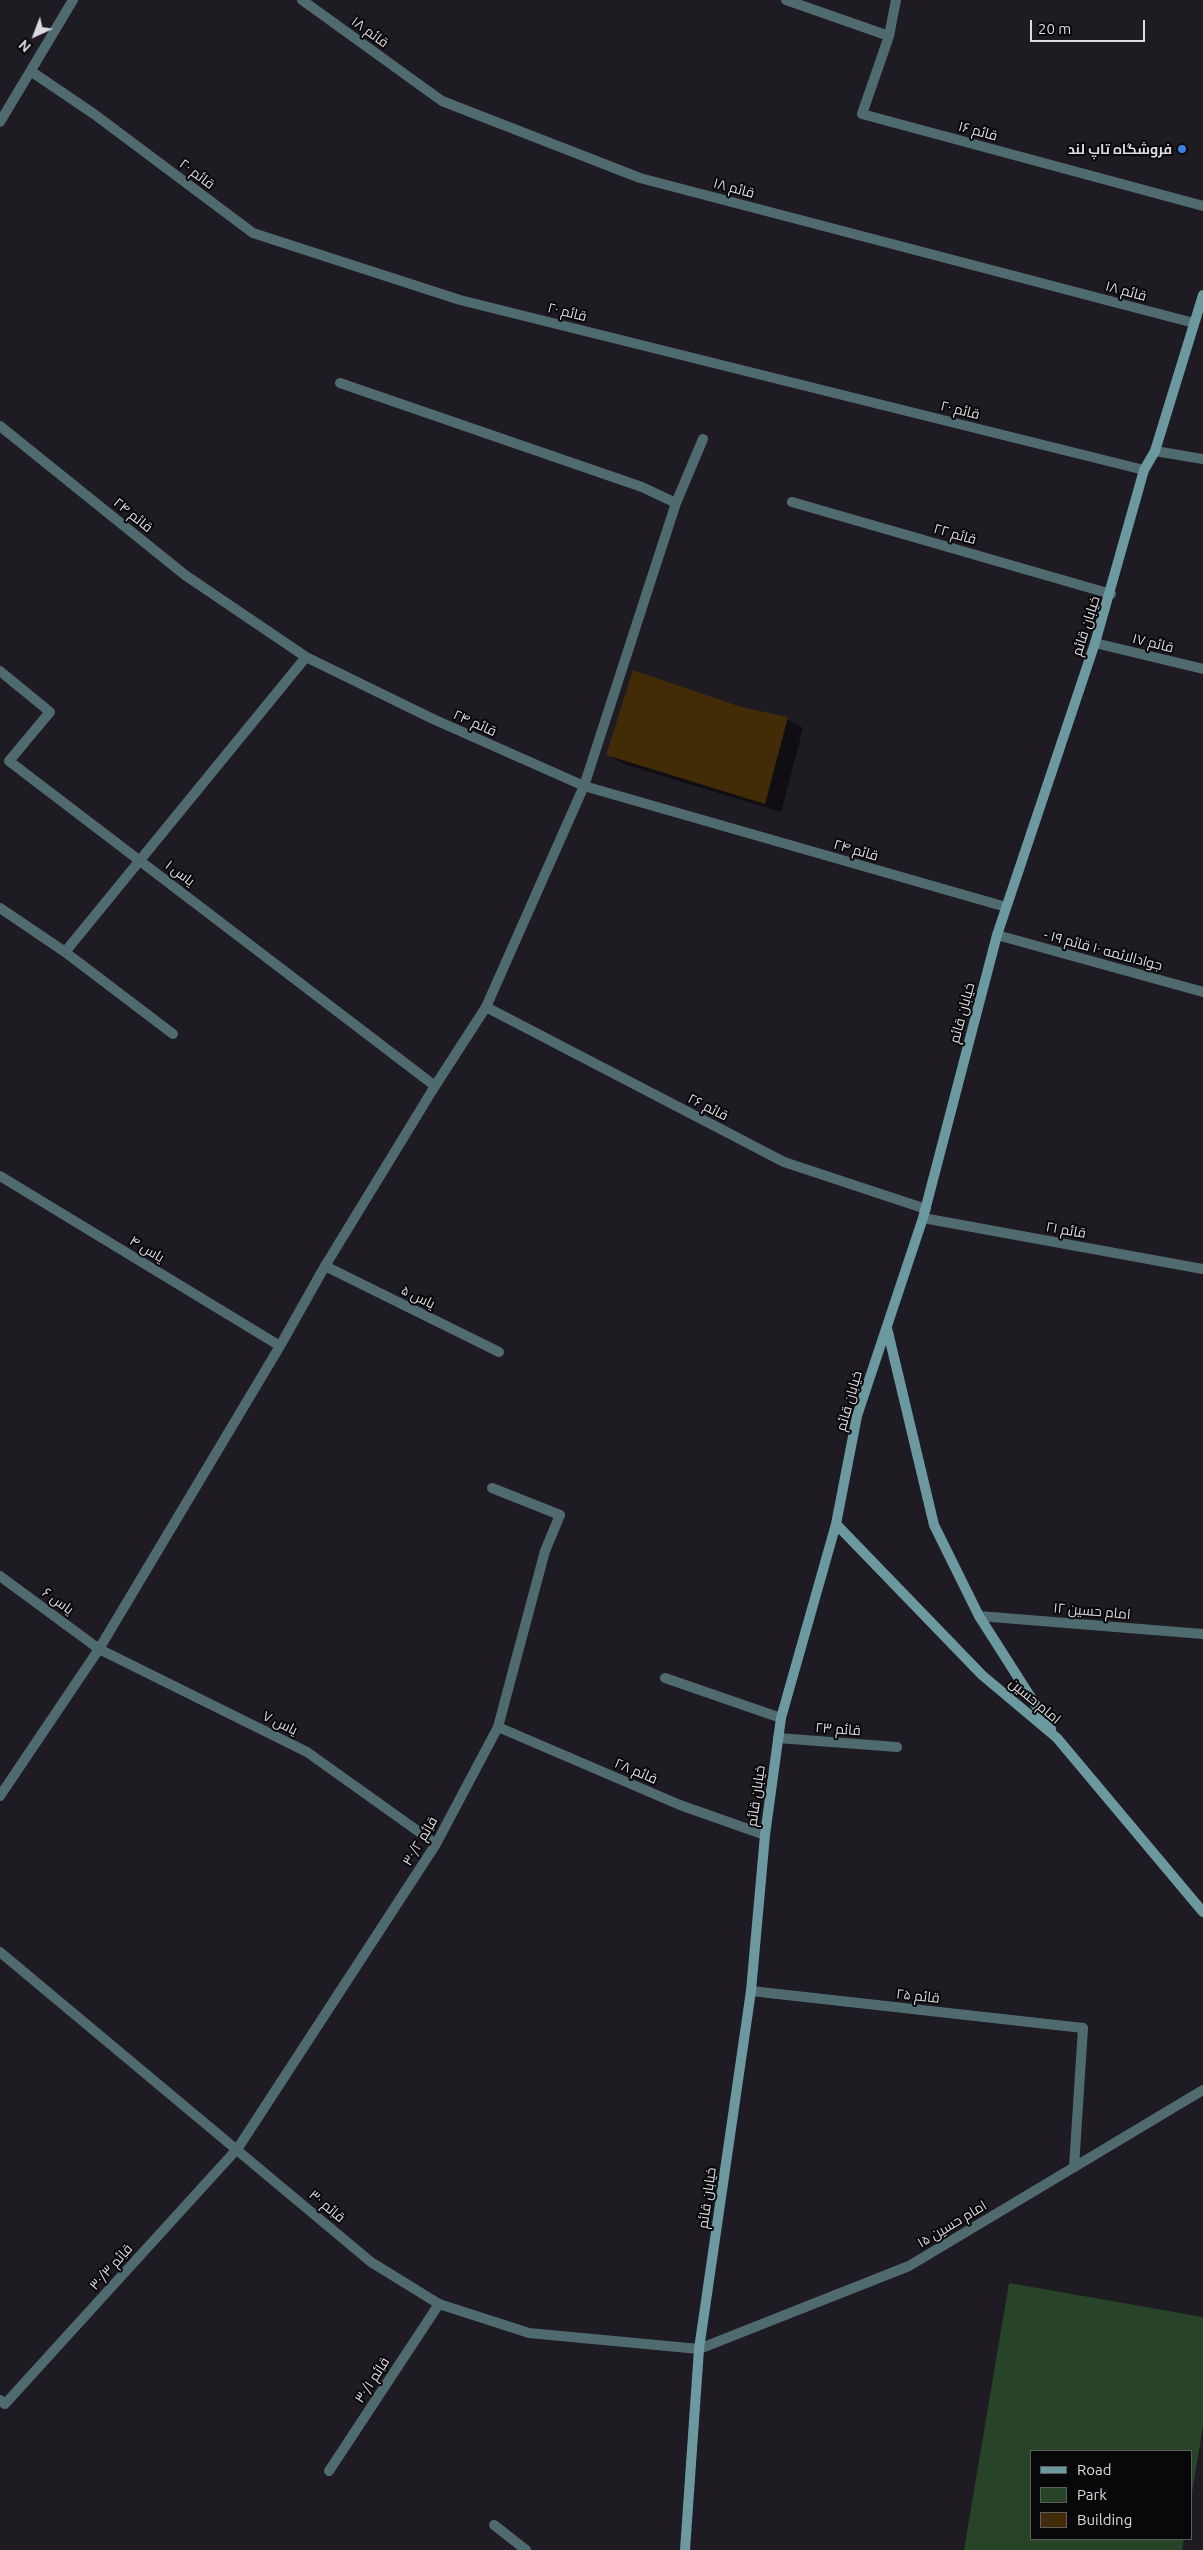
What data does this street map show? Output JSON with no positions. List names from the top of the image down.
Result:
{
  "streets": {
    "street": [
      "قائم ۱۸",
      "قائم ۱۶",
      "قائم ۲۰",
      "قائم ۲۴",
      "قائم ۲۲",
      "خیابان قائم",
      "قائم ۱۷",
      "یاس ۱",
      "- جوادالائمه ۱۰ قائم ۱۹",
      "قائم ۲۶",
      "قائم ۲۱",
      "یاس ۴",
      "یاس ۵",
      "یاس ۶",
      "امام حسین ۱۲",
      "امام حسین",
      "یاس ۷",
      "قائم ۲۳",
      "قائم ۲۸",
      "قاِئم ۳۰/۲",
      "قائم ۲۵",
      "قاِئم ۳۰",
      "امام حسین ۱۵",
      "قاِئم ۳۰/۳",
      "قاِئم ۳۰/۱"
    ]
  },
  "crossings": [
    ["قائم ۱۸", "خیابان قائم"],
    ["قائم ۲۰", "خیابان قائم"],
    ["قائم ۲۴", "خیابان قائم"],
    ["قائم ۲۲", "خیابان قائم"],
    ["خیابان قائم", "قائم ۱۷"],
    ["خیابان قائم", "- جوادالائمه ۱۰ قائم ۱۹"],
    ["خیابان قائم", "قائم ۲۶"],
    ["خیابان قائم", "قائم ۲۱"],
    ["خیابان قائم", "امام حسین"],
    ["خیابان قائم", "قائم ۲۳"],
    ["خیابان قائم", "قائم ۲۸"],
    ["خیابان قائم", "قائم ۲۵"],
    ["خیابان قائم", "قاِئم ۳۰"],
    ["خیابان قائم", "امام حسین ۱۵"],
    ["قائم ۲۶", "قائم ۲۱"],
    ["یاس ۶", "یاس ۷"],
    ["یاس ۷", "قاِئم ۳۰/۲"],
    ["قائم ۲۸", "قاِئم ۳۰/۲"],
    ["قاِئم ۳۰/۲", "قاِئم ۳۰"],
    ["قاِئم ۳۰/۲", "قاِئم ۳۰/۳"],
    ["قائم ۲۵", "امام حسین ۱۵"],
    ["قاِئم ۳۰", "امام حسین ۱۵"],
    ["قاِئم ۳۰", "قاِئم ۳۰/۳"],
    ["قاِئم ۳۰", "قاِئم ۳۰/۱"]
  ],
  "places": ["فروشگاه تاپ لند"],
  "legend": ["Road", "Park", "Building"],
  "scale_bar": "20 m",
  "north": "bottom left"
}
